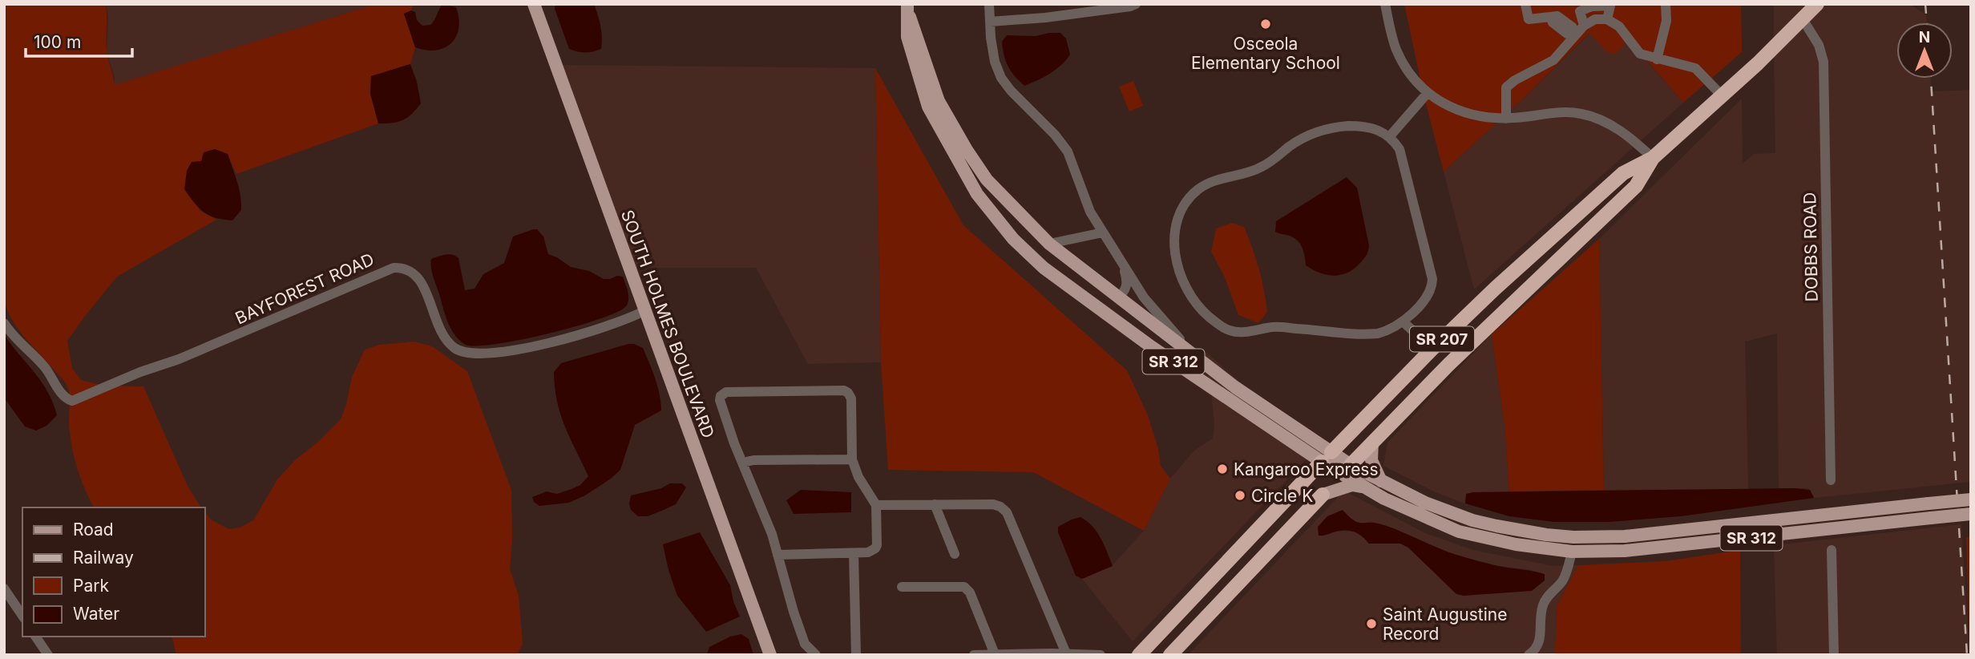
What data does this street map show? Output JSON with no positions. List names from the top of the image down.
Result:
{
  "streets": {
    "highway": ["SR 207"],
    "main road": ["SOUTH HOLMES BOULEVARD", "SR 312"],
    "street": ["DOBBS ROAD", "BAYFOREST ROAD"]
  },
  "crossings": [
    ["DOBBS ROAD", "SR 207"],
    ["BAYFOREST ROAD", "SOUTH HOLMES BOULEVARD"],
    ["SR 207", "SR 312"]
  ],
  "places": [
    "Osceola Elementary School",
    "Kangaroo Express",
    "Circle K",
    "Saint Augustine Record"
  ],
  "legend": [
    "Road",
    "Railway",
    "Park",
    "Water"
  ],
  "scale_bar": "100 m",
  "north": "top"
}
